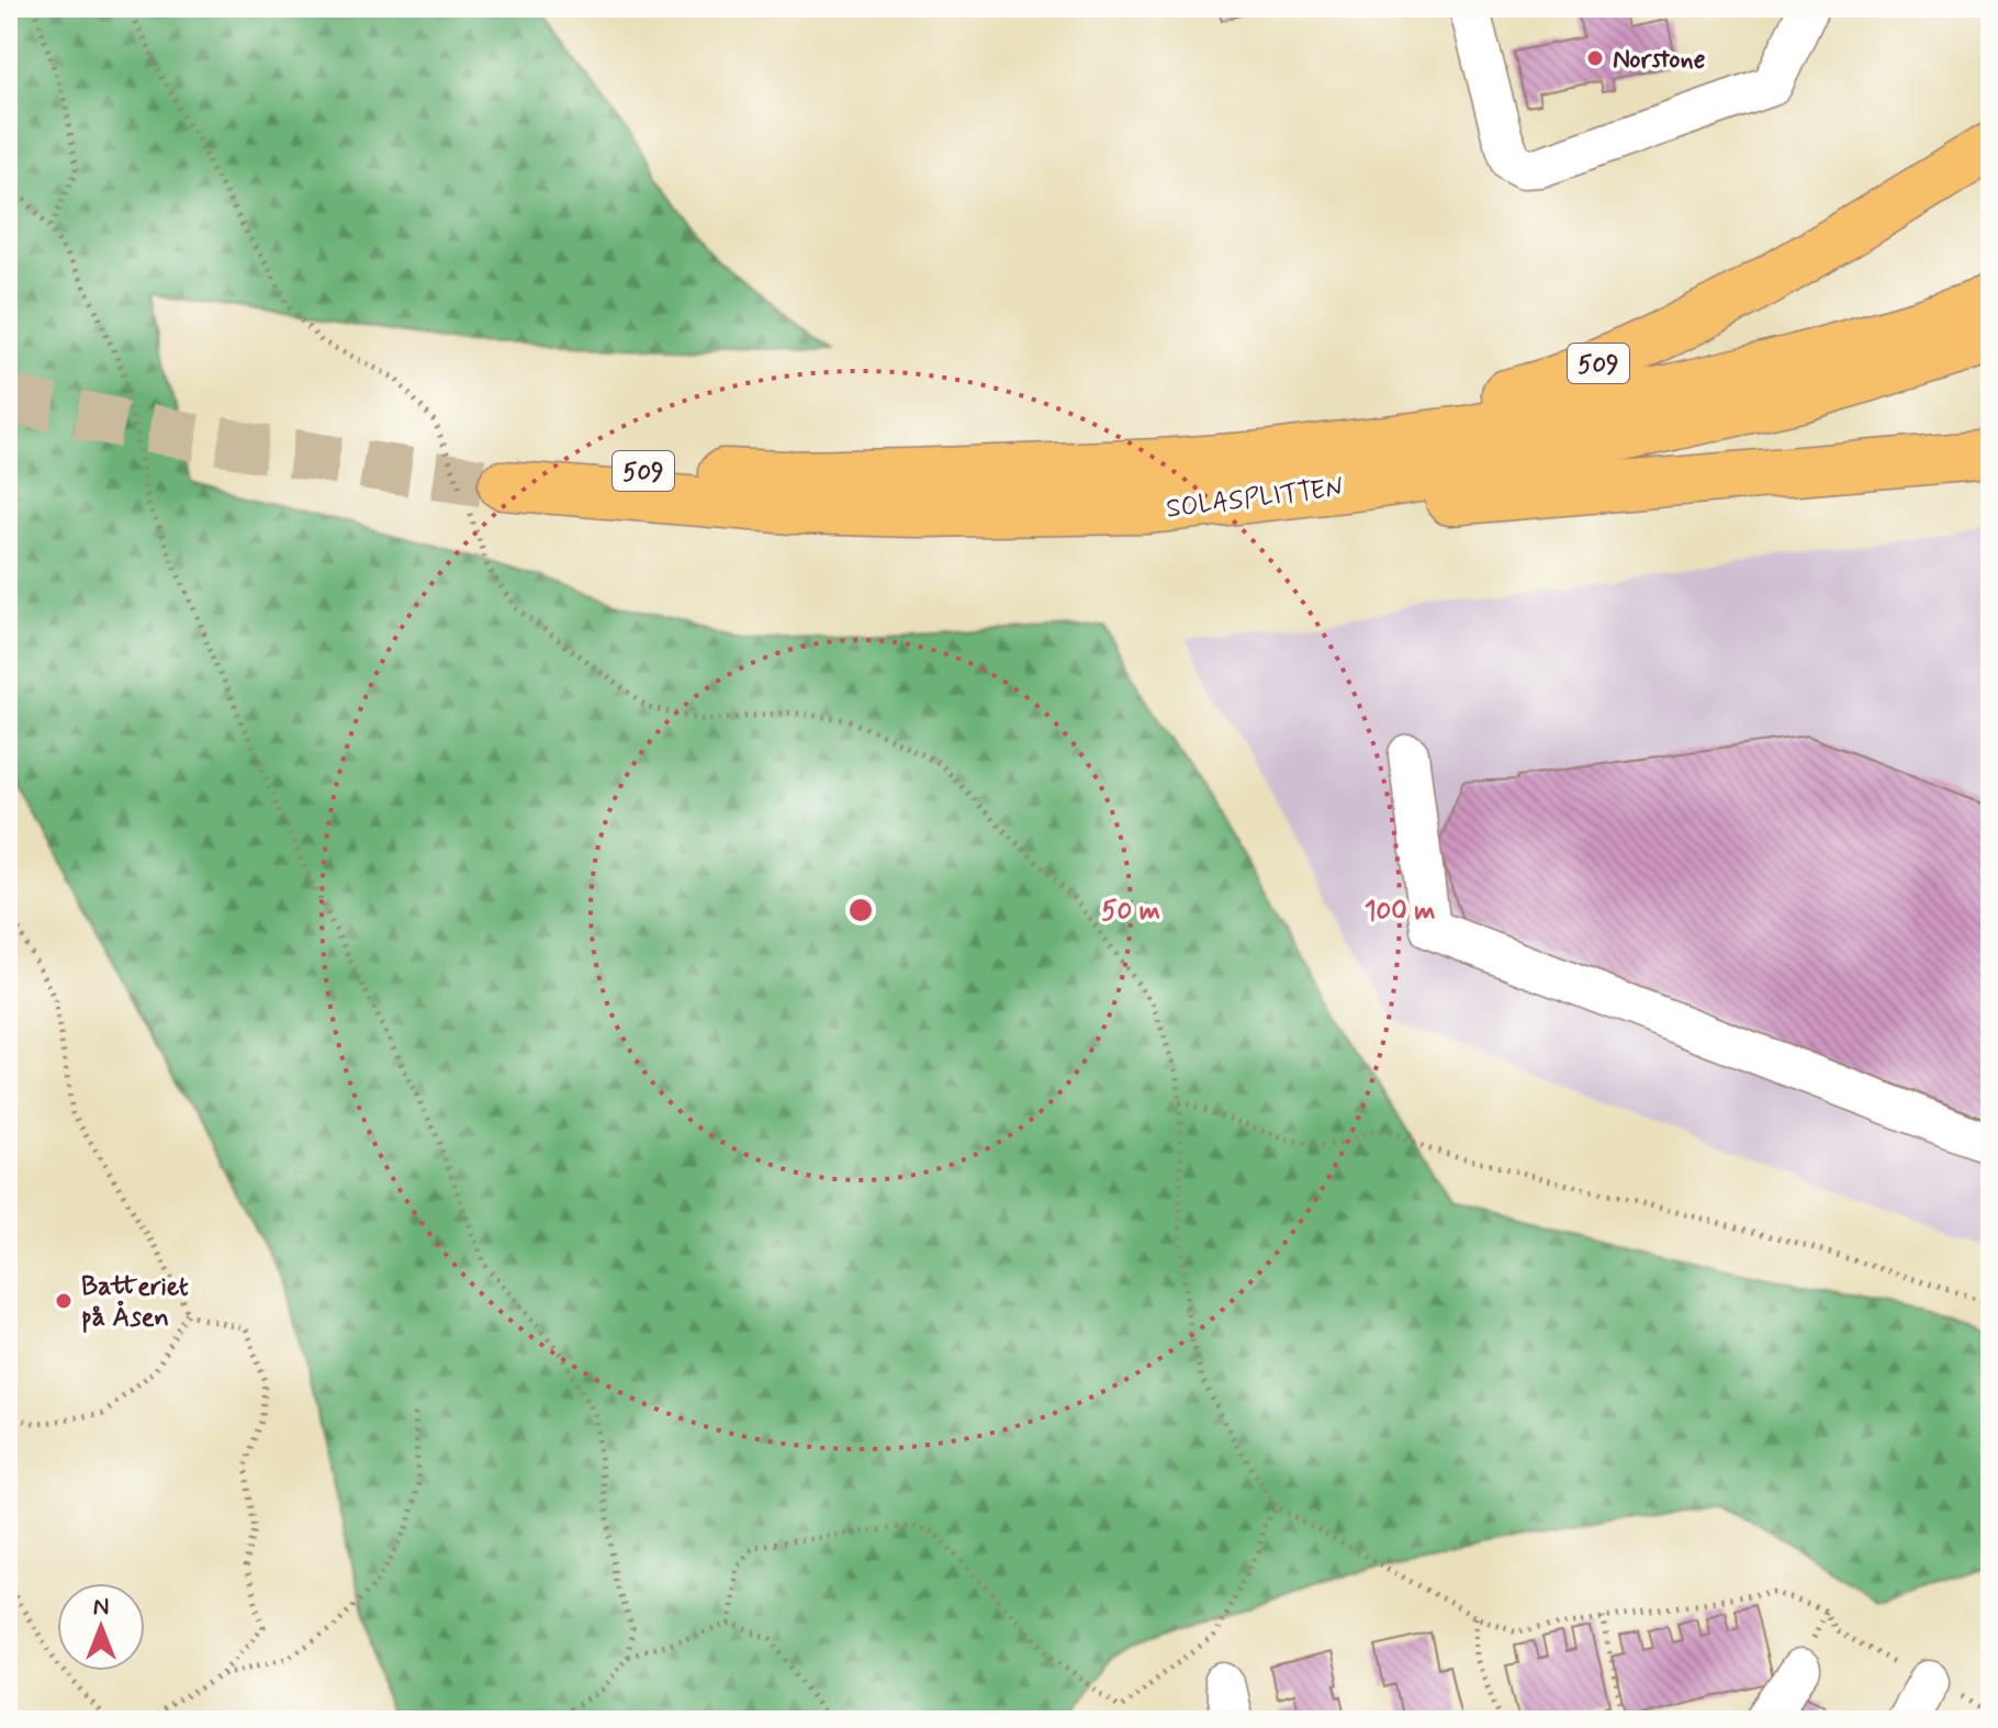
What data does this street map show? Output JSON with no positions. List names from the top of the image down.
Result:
{
  "streets": {
    "highway": ["509", "SOLASPLITTEN"]
  },
  "crossings": [
    ["509", "SOLASPLITTEN"]
  ],
  "places": ["Norstone", "Batteriet på Åsen"],
  "north": "top",
  "rings": ["50 m", "100 m"]
}
